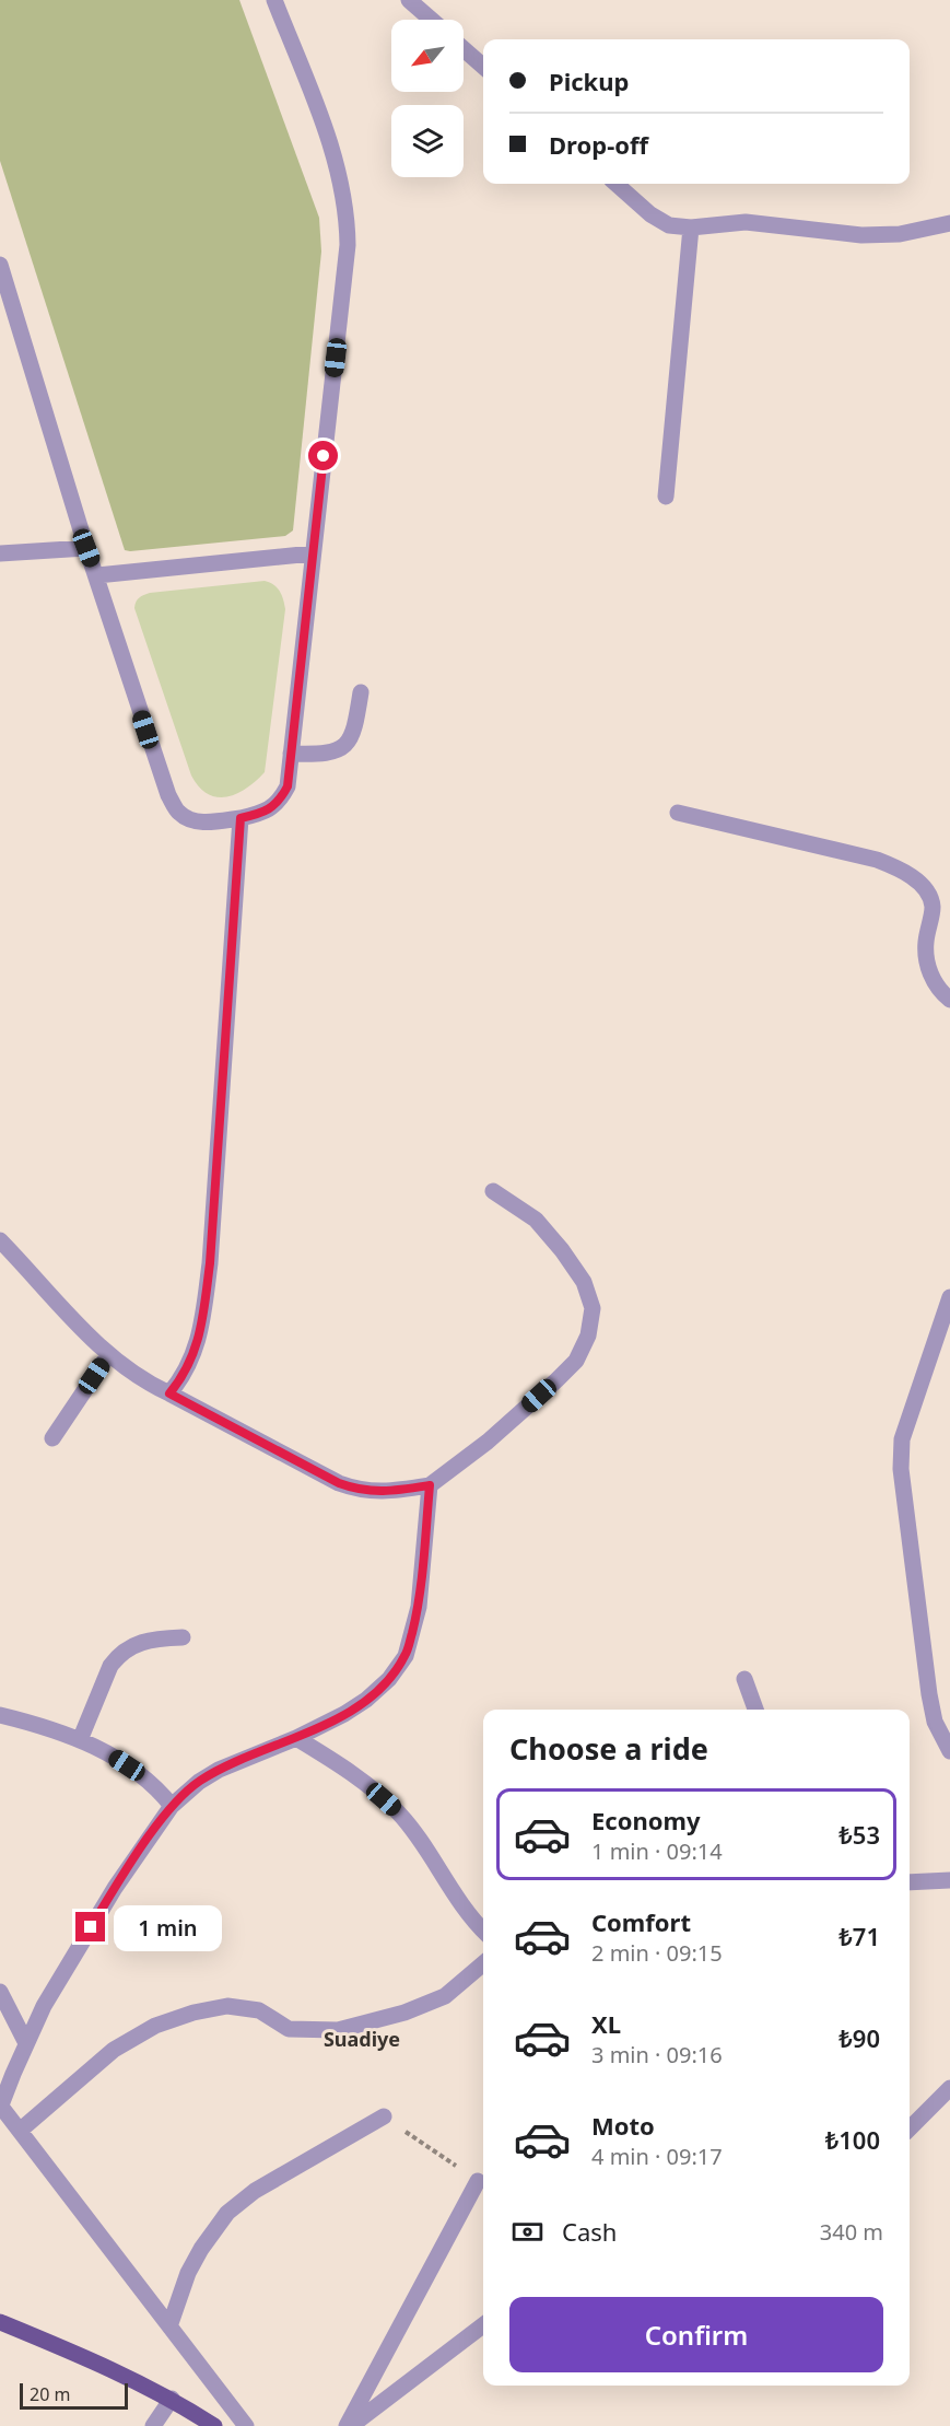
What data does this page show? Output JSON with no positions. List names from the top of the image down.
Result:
{
  "districts": ["Suadiye"],
  "scale_bar": "20 m",
  "north": "bottom left",
  "page": {
    "banner": ["Pickup", "Drop-off"],
    "heading": "Choose a ride",
    "list": [
      {
        "name": "Economy",
        "note": "1 min · 09:14",
        "value": "₺53"
      },
      {
        "name": "Comfort",
        "note": "2 min · 09:15",
        "value": "₺71"
      },
      {
        "name": "XL",
        "note": "3 min · 09:16",
        "value": "₺90"
      },
      {
        "name": "Moto",
        "note": "4 min · 09:17",
        "value": "₺100"
      }
    ],
    "bubble": "1 min",
    "pay": ["Cash", "340 m"],
    "buttons": "Confirm",
    "scale": "20 m"
  }
}
